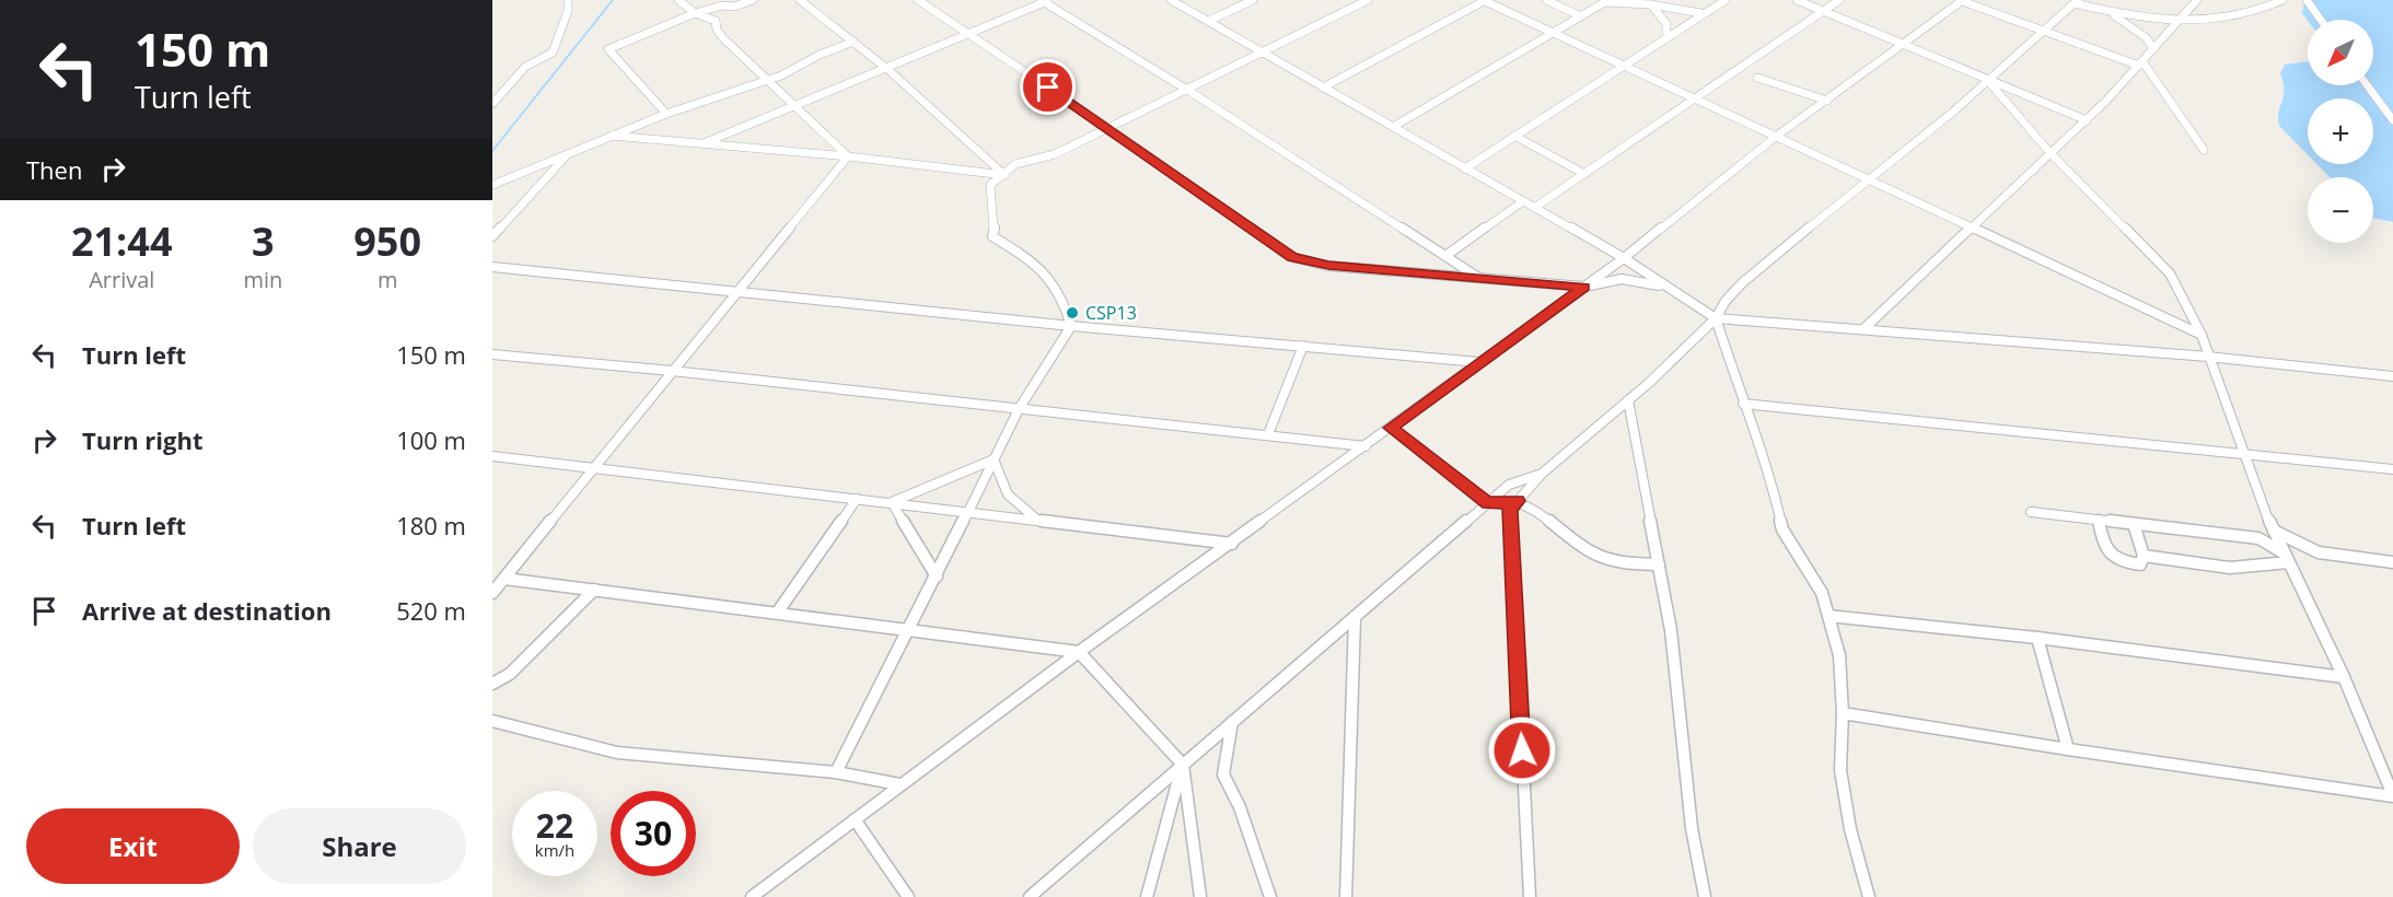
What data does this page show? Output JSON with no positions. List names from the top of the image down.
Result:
{
  "places": ["CSP13"],
  "north": "bottom left",
  "page": {
    "turn": ["150 m", "Turn left"],
    "map_buttons": ["+", "−"],
    "then": "Then",
    "eta": [
      "21:44",
      "Arrival",
      "3",
      "min",
      "950",
      "m"
    ],
    "list": [
      {
        "name": "Turn left",
        "value": "150 m"
      },
      {
        "name": "Turn right",
        "value": "100 m"
      },
      {
        "name": "Turn left",
        "value": "180 m"
      },
      {
        "name": "Arrive at destination",
        "value": "520 m"
      }
    ],
    "speed": "22 km/h",
    "limit": "30",
    "buttons": ["Exit", "Share"]
  }
}
